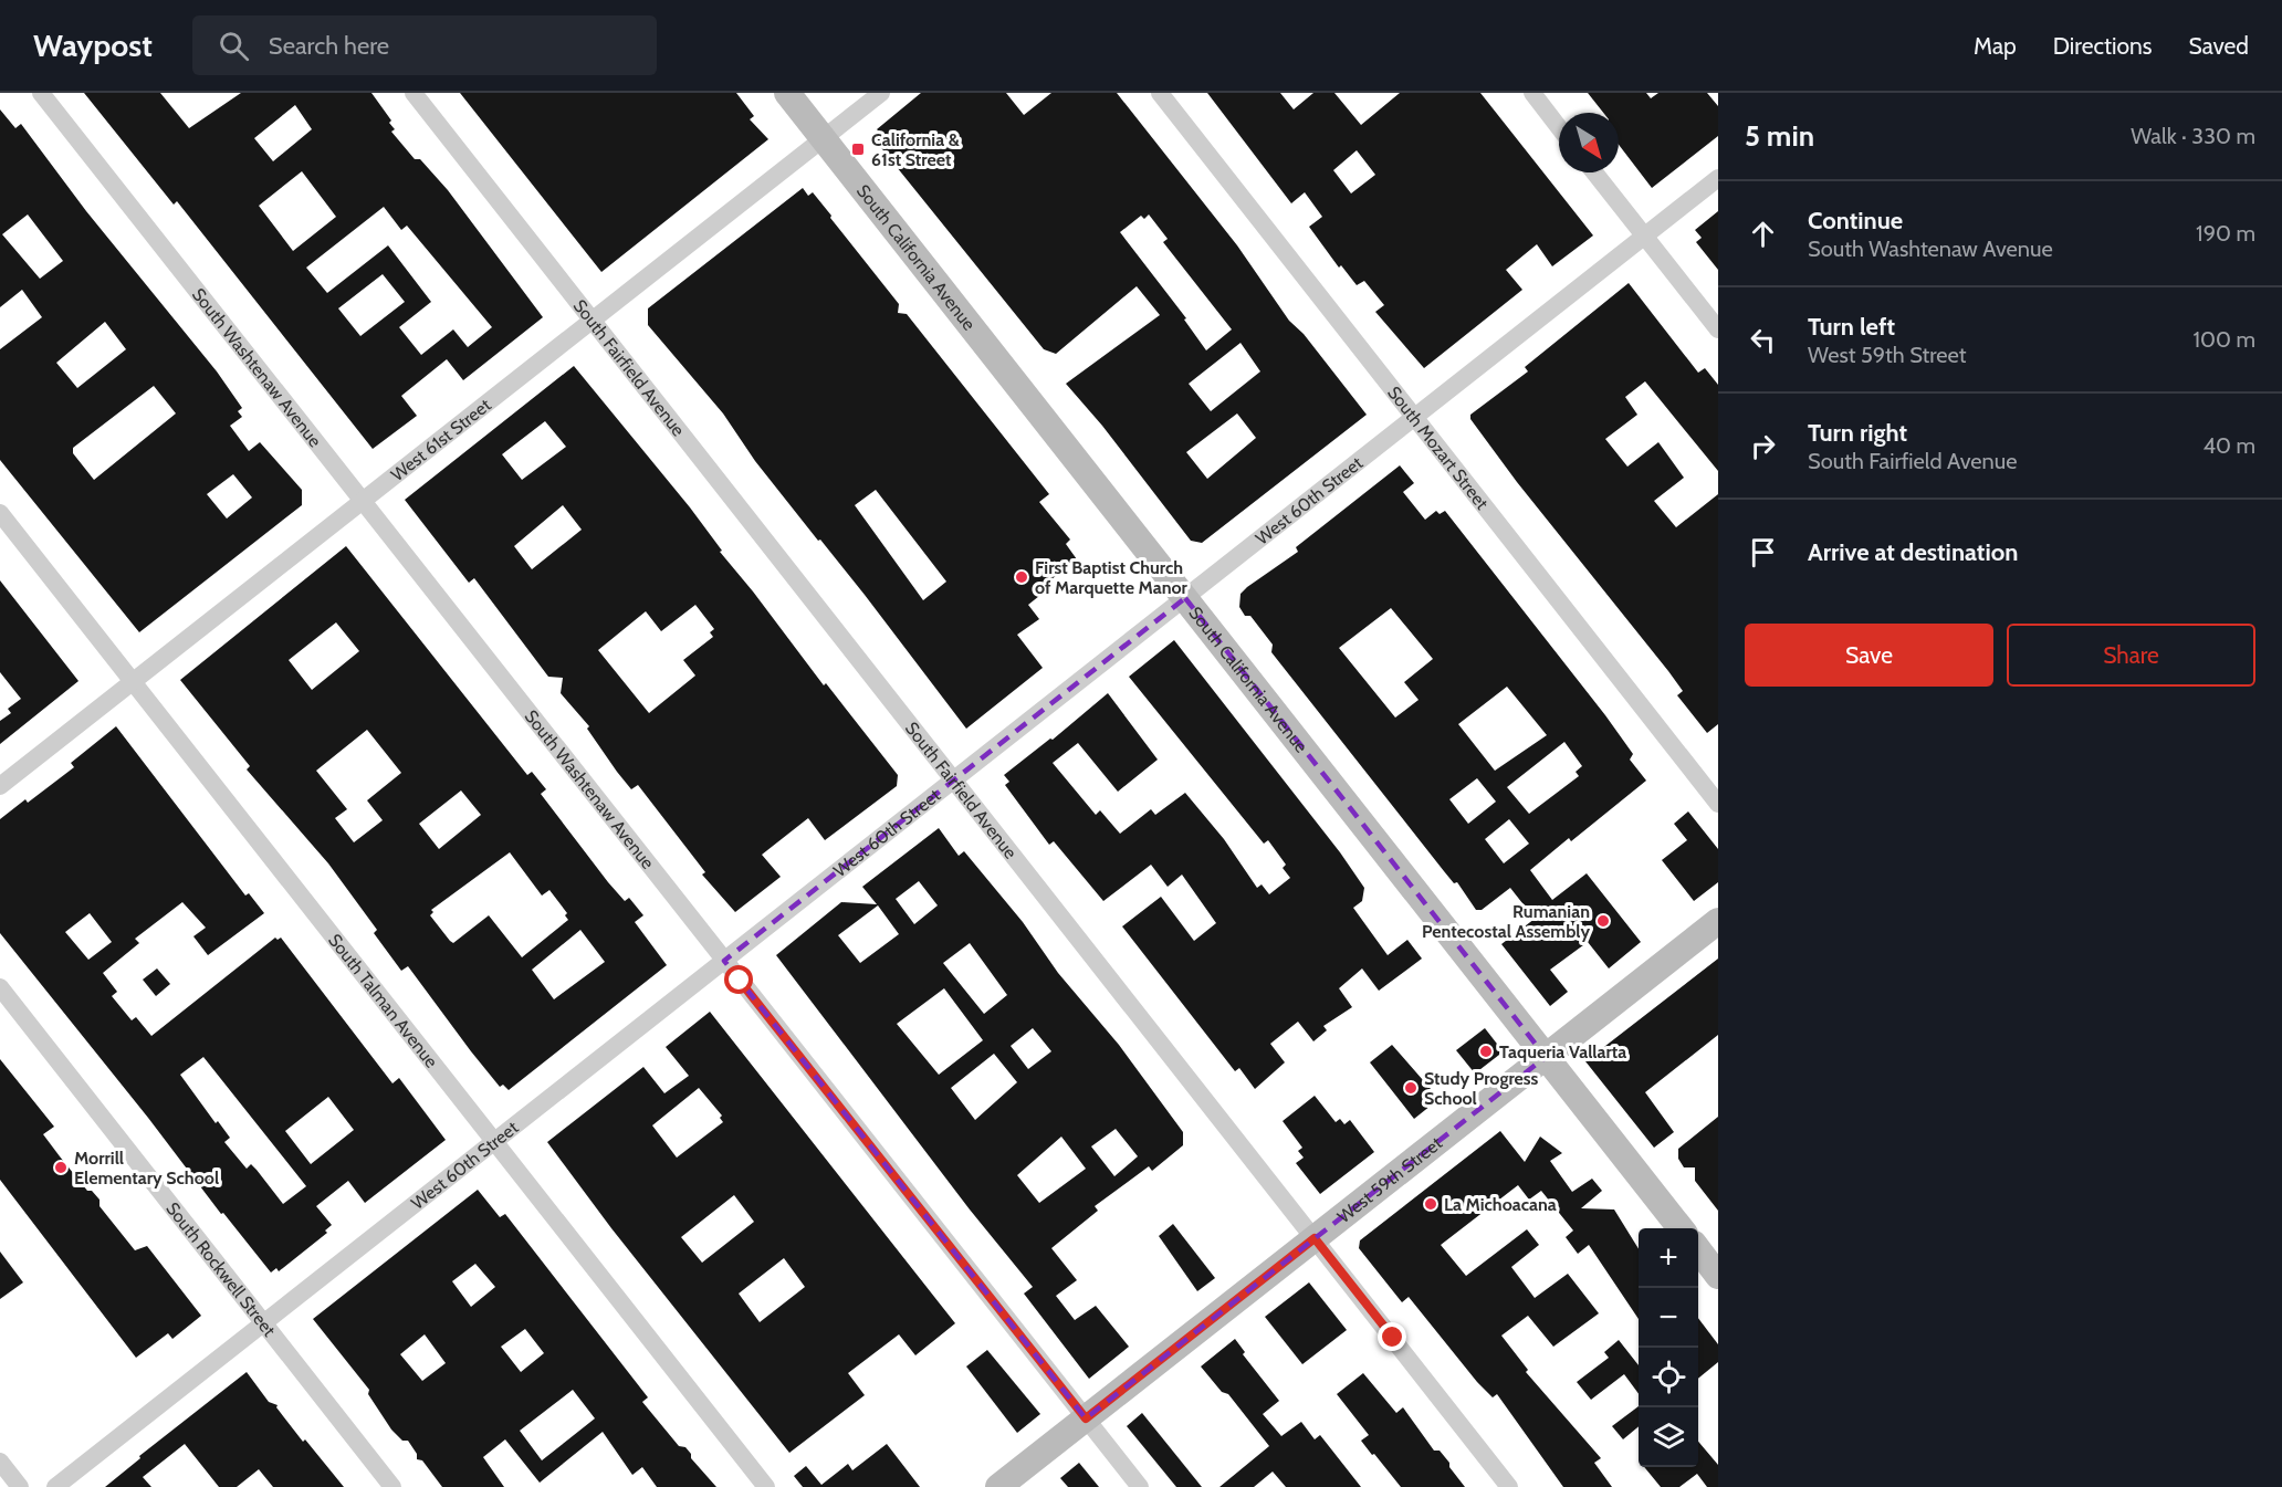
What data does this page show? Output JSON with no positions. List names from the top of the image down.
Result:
{
  "streets": {
    "street": [
      "South California Avenue",
      "South Fairfield Avenue",
      "South Washtenaw Avenue",
      "West 61st Street",
      "South Mozart Street",
      "West 60th Street",
      "South Talman Avenue",
      "West 59th Street",
      "South Rockwell Street"
    ]
  },
  "crossings": [
    ["South California Avenue", "West 61st Street"],
    ["South California Avenue", "West 60th Street"],
    ["South California Avenue", "West 59th Street"],
    ["South Fairfield Avenue", "West 61st Street"],
    ["South Fairfield Avenue", "West 60th Street"],
    ["South Fairfield Avenue", "West 59th Street"],
    ["South Washtenaw Avenue", "West 61st Street"],
    ["South Washtenaw Avenue", "West 60th Street"],
    ["South Washtenaw Avenue", "West 59th Street"],
    ["West 61st Street", "South Talman Avenue"],
    ["South Mozart Street", "West 60th Street"],
    ["West 60th Street", "South Talman Avenue"],
    ["West 60th Street", "South Rockwell Street"]
  ],
  "places": {
    "transit": ["California & 61st Street"],
    "other": [
      "First Baptist Church of Marquette Manor",
      "Rumanian Pentecostal Assembly",
      "Taqueria Vallarta",
      "Study Progress School",
      "Morrill Elementary School",
      "La Michoacana"
    ]
  },
  "north": "bottom right",
  "page": {
    "header": "Waypost",
    "search": "Search here",
    "nav": ["Map", "Directions", "Saved"],
    "heading": ["5 min", "Walk · 330 m"],
    "list": [
      ["Continue", "South Washtenaw Avenue", "190 m"],
      ["Turn left", "West 59th Street", "100 m"],
      ["Turn right", "South Fairfield Avenue", "40 m"],
      "Arrive at destination"
    ],
    "buttons": ["Save", "Share"],
    "map_buttons": ["+", "−"]
  }
}
